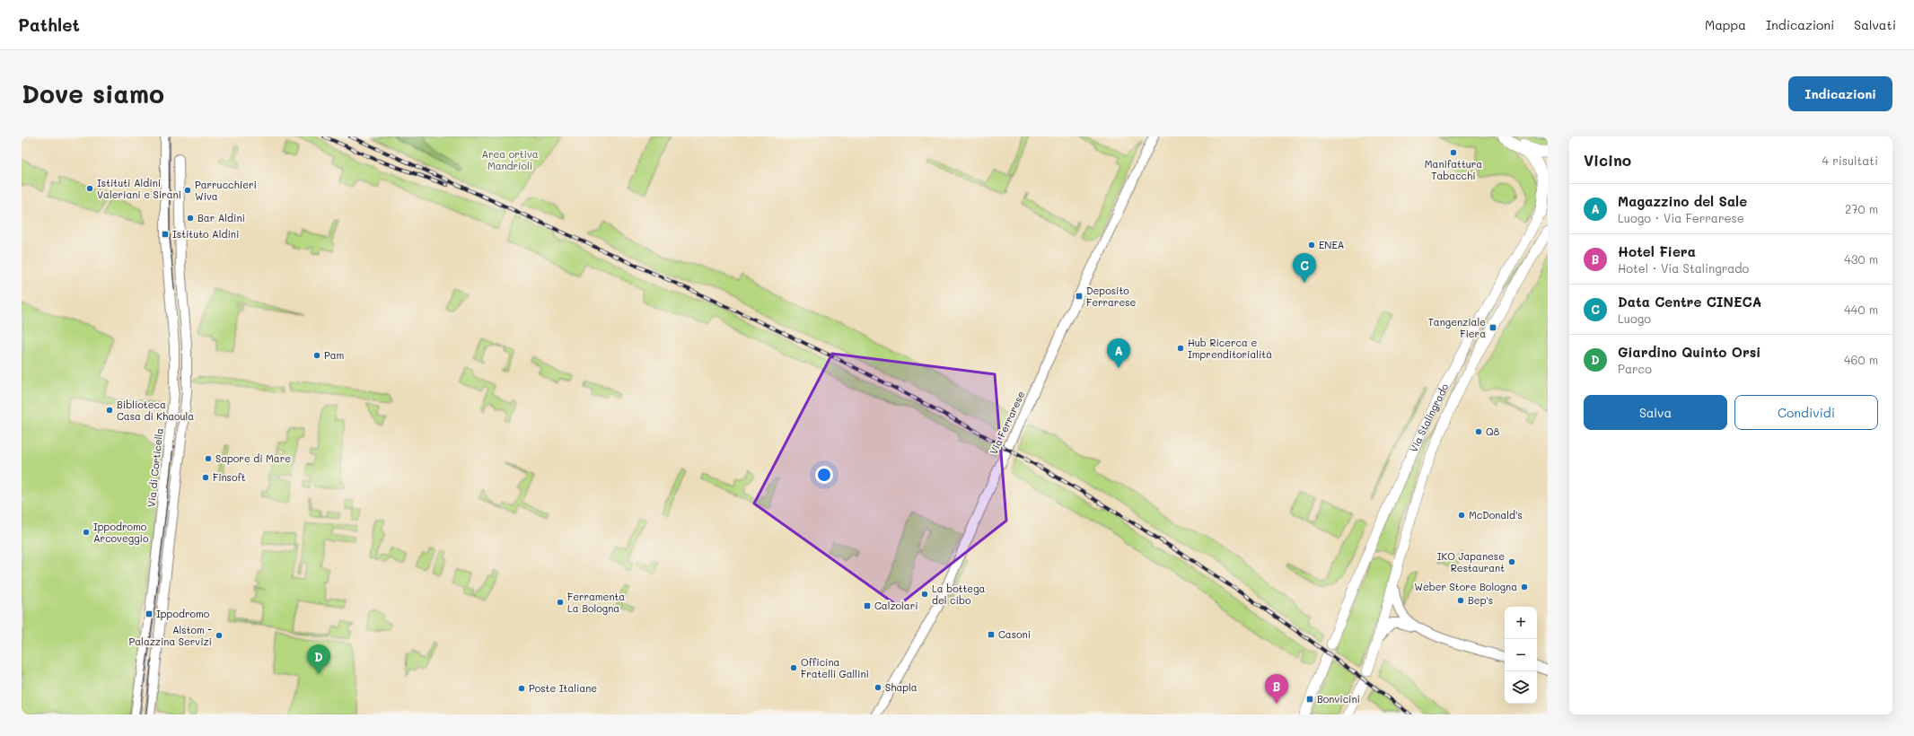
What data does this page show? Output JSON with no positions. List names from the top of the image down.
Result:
{
  "streets": {
    "main road": ["Via Stalingrado", "Via Ferrarese", "Via di Corticella"]
  },
  "parks": ["Area ortiva Mandrioli"],
  "places": {
    "other": [
      "Manifattura Tabacchi",
      "Istituti Aldini Valeriani e Sirani",
      "Parrucchieri Wiva",
      "Bar Aldini",
      "ENEA",
      "Hub Ricerca e Imprenditorialità",
      "Pam",
      "Biblioteca Casa di Khaoula",
      "Q8",
      "Sapore di Mare",
      "Finsoft",
      "McDonald's",
      "Ippodromo Arcoveggio",
      "IKO Japanese Restaurant",
      "Weber Store Bologna",
      "La bottega del cibo",
      "Bep's",
      "Ferramenta La Bologna",
      "Alstom - Palazzina Servizi",
      "Officina Fratelli Gallini",
      "Shapla",
      "Poste Italiane"
    ],
    "transit": [
      "Istituto Aldini",
      "Deposito Ferrarese",
      "Tangenziale Fiera",
      "Calzolari",
      "Ippodromo",
      "Casoni",
      "Bonvicini"
    ]
  },
  "page": {
    "header": "Pathlet",
    "nav": ["Mappa", "Indicazioni", "Salvati"],
    "buttons": [
      "Indicazioni",
      ["Salva", "Condividi"]
    ],
    "title": "Dove siamo",
    "heading": ["Vicino", "4 risultati"],
    "list": [
      {
        "mark": "A",
        "name": "Magazzino del Sale",
        "note": "Luogo · Via Ferrarese",
        "value": "270 m"
      },
      {
        "mark": "B",
        "name": "Hotel Fiera",
        "note": "Hotel · Via Stalingrado",
        "value": "430 m"
      },
      {
        "mark": "C",
        "name": "Data Centre CINECA",
        "note": "Luogo",
        "value": "440 m"
      },
      {
        "mark": "D",
        "name": "Giardino Quinto Orsi",
        "note": "Parco",
        "value": "460 m"
      }
    ],
    "pins": [
      "C",
      "A",
      "D",
      "B"
    ],
    "map_buttons": ["+", "−"]
  }
}
